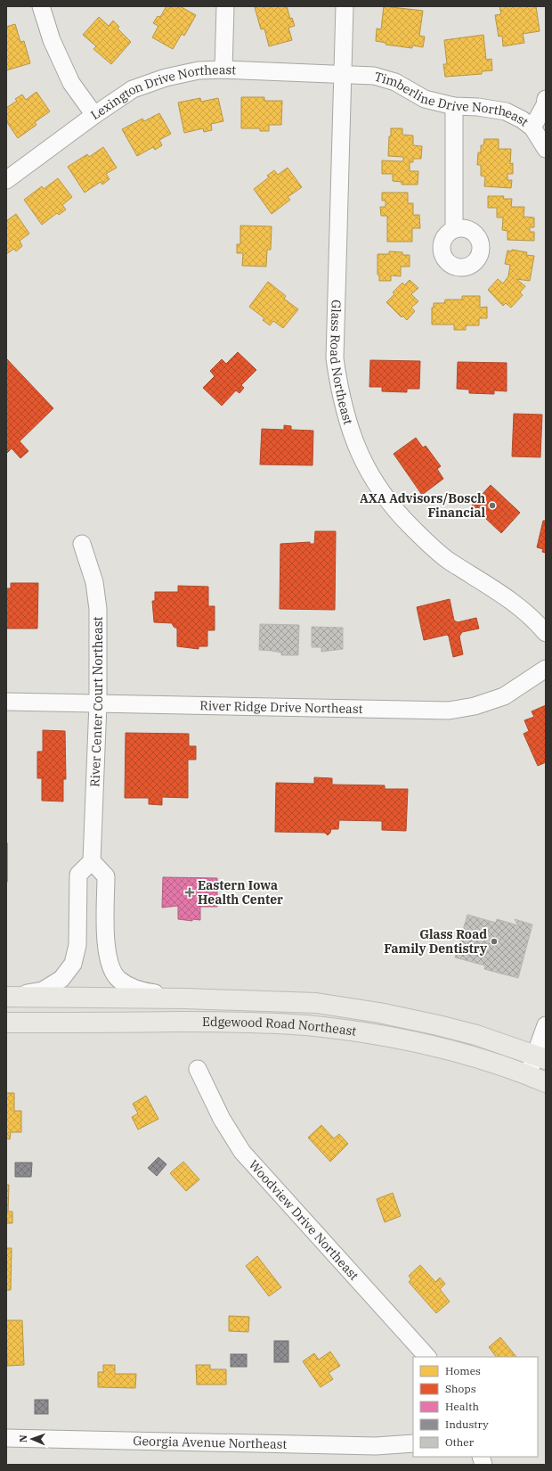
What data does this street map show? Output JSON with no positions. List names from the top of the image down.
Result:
{
  "streets": {
    "main road": ["Edgewood Road Northeast"],
    "street": [
      "Lexington Drive Northeast",
      "Timberline Drive Northeast",
      "Glass Road Northeast",
      "River Center Court Northeast",
      "River Ridge Drive Northeast",
      "Woodview Drive Northeast",
      "Georgia Avenue Northeast"
    ]
  },
  "crossings": [
    ["Lexington Drive Northeast", "Timberline Drive Northeast"],
    ["Lexington Drive Northeast", "Glass Road Northeast"],
    ["Timberline Drive Northeast", "Glass Road Northeast"],
    ["River Center Court Northeast", "River Ridge Drive Northeast"]
  ],
  "places": {
    "other": ["AXA Advisors/Bosch Financial", "Glass Road Family Dentistry"],
    "health": ["Eastern Iowa Health Center"]
  },
  "legend": [
    "Homes",
    "Shops",
    "Health",
    "Industry",
    "Other"
  ],
  "north": "left"
}
